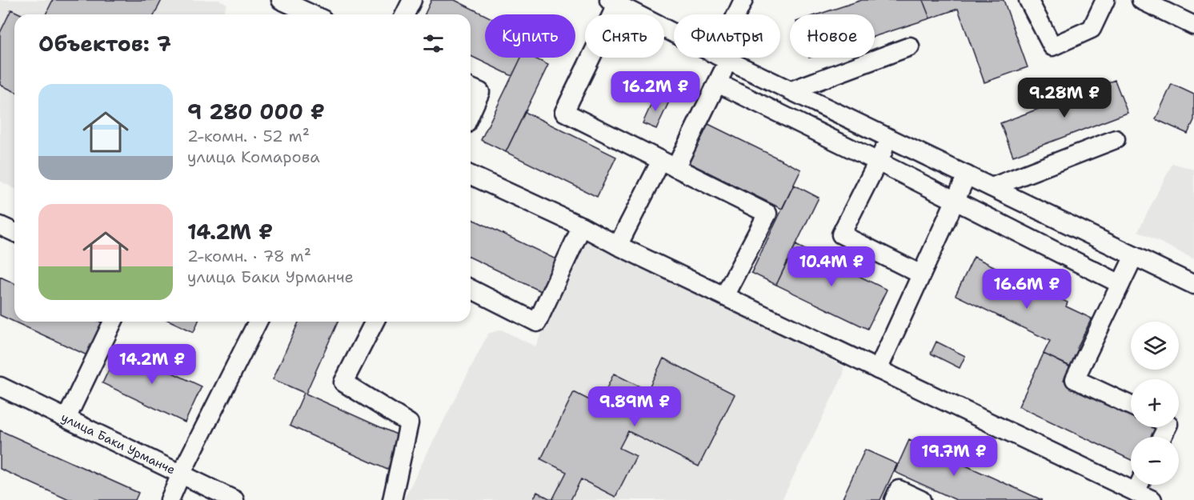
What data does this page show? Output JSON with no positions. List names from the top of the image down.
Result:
{
  "streets": {
    "street": ["улица Баки Урманче"]
  },
  "page": {
    "chip": [
      "Купить",
      "Снять",
      "Фильтры",
      "Новое"
    ],
    "heading": "Объектов: 7",
    "price": [
      "16.2M ₽",
      "9.28M ₽",
      "10.4M ₽",
      "16.6M ₽",
      "14.2M ₽",
      "9.89M ₽",
      "19.7M ₽"
    ],
    "list": [
      {
        "name": "9 280 000 ₽",
        "note": "2-комн. · 52 m² · улица Комарова"
      },
      {
        "name": "14.2M ₽",
        "note": "2-комн. · 78 m² · улица Баки Урманче"
      }
    ],
    "map_buttons": ["+", "−"]
  }
}
